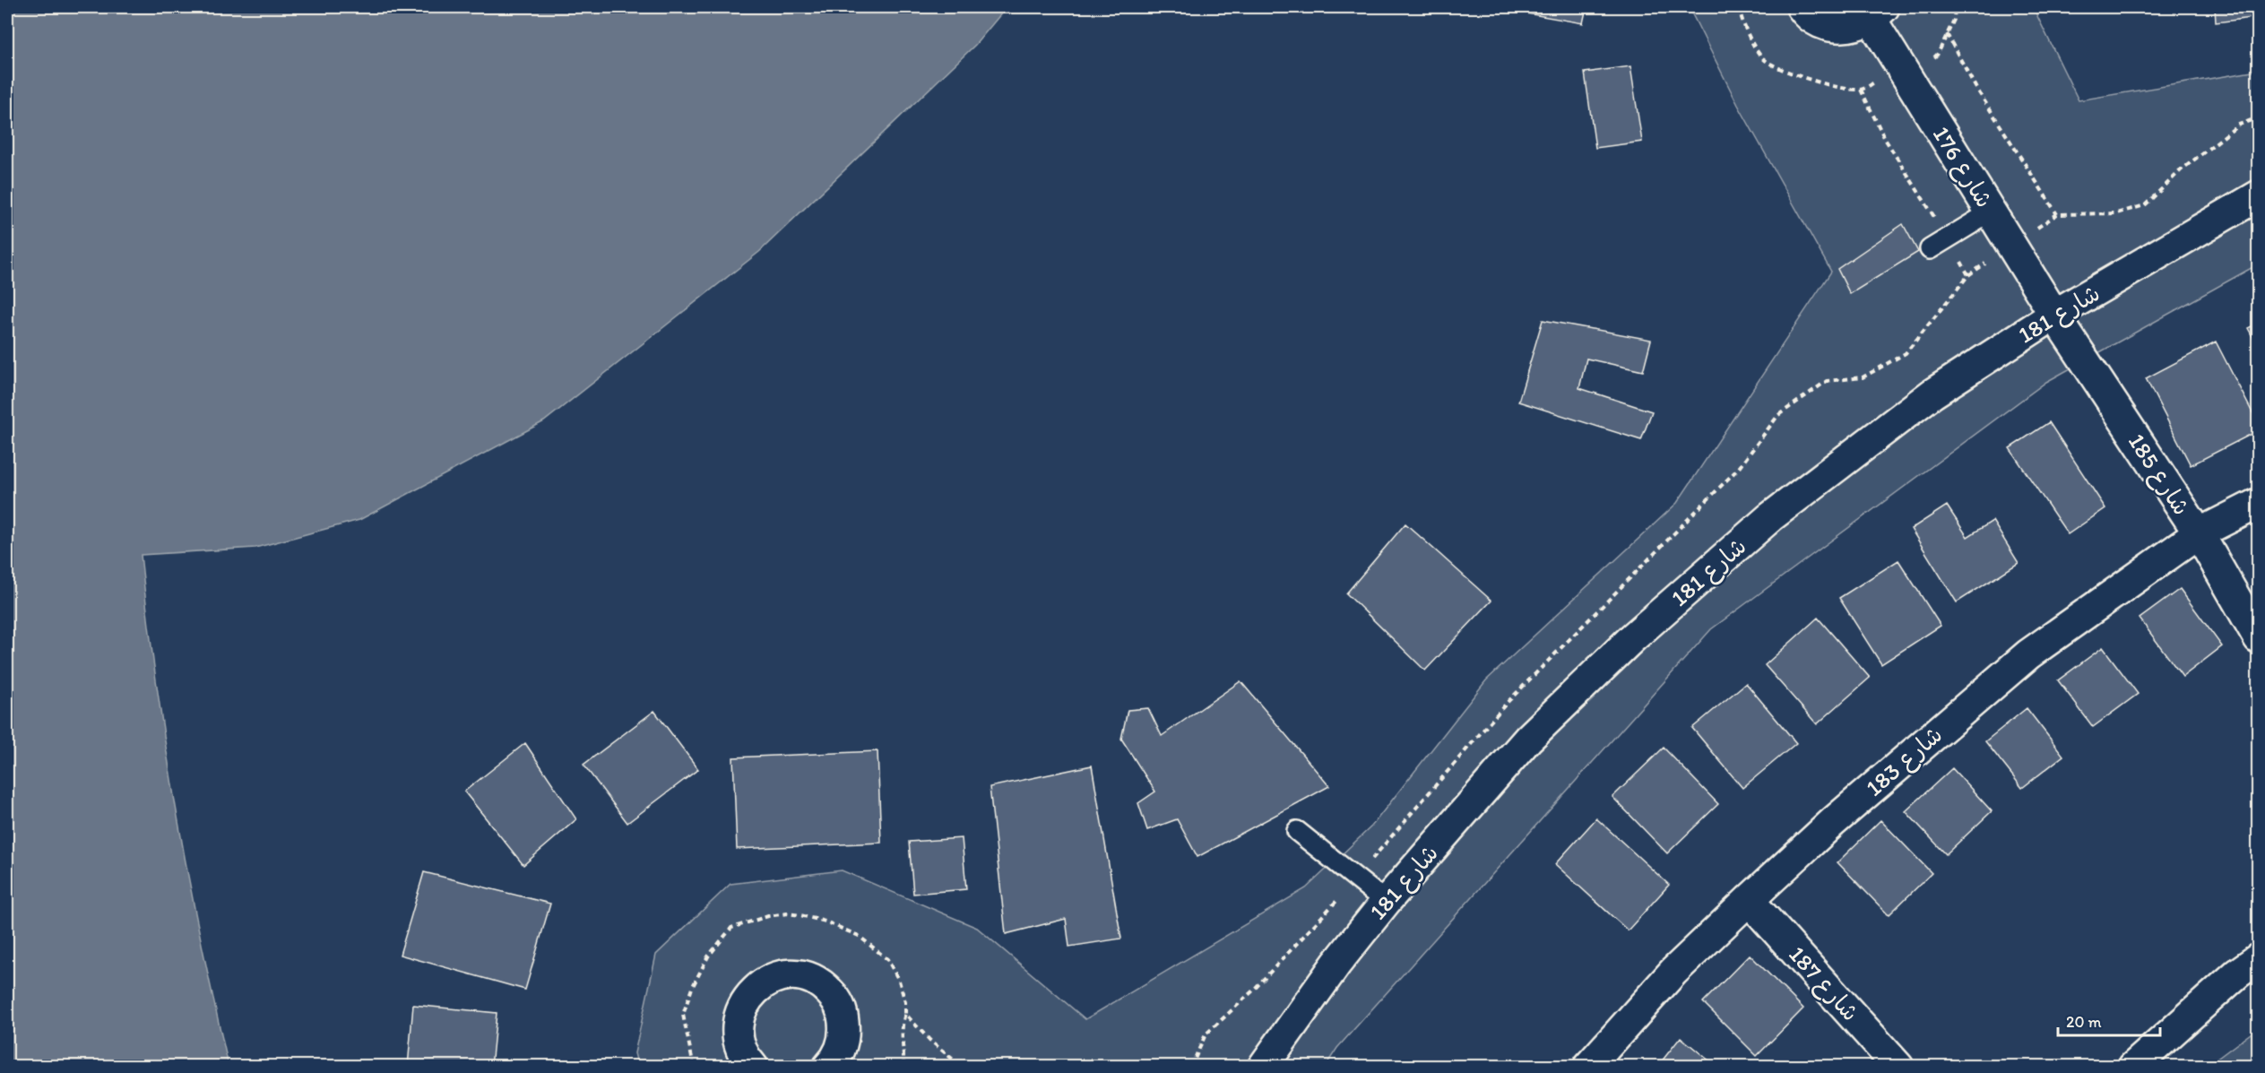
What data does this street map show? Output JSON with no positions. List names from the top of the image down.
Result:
{
  "streets": {
    "street": [
      "شارع 176",
      "شارع 181",
      "شارع 185",
      "شارع 183",
      "شارع 187"
    ]
  },
  "crossings": [
    ["شارع 176", "شارع 181"],
    ["شارع 176", "شارع 185"],
    ["شارع 181", "شارع 185"],
    ["شارع 185", "شارع 183"],
    ["شارع 183", "شارع 187"]
  ],
  "scale_bar": "20 m"
}
